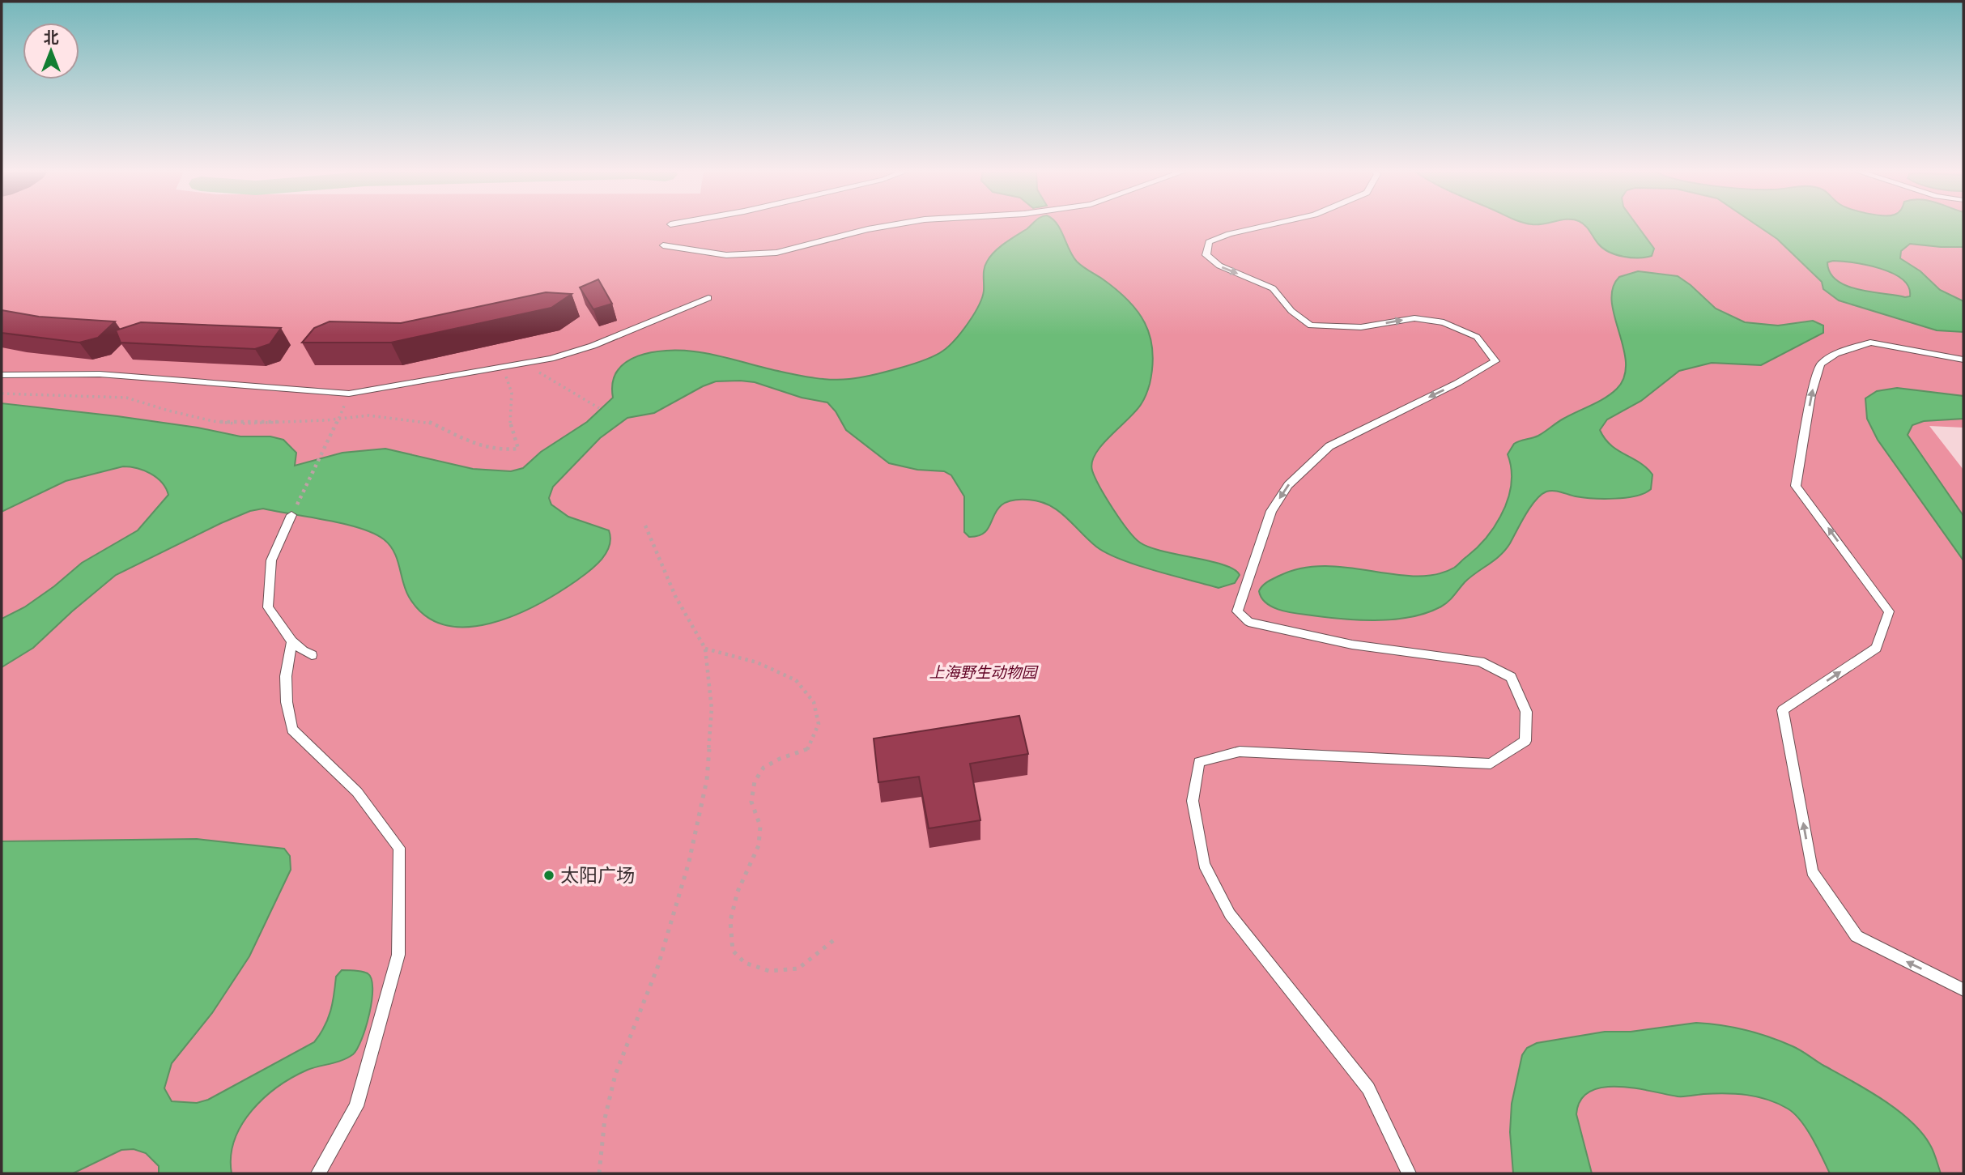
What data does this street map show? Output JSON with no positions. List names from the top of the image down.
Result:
{
  "parks": ["上海野生动物园"],
  "places": ["太阳广场"],
  "north": "top"
}
